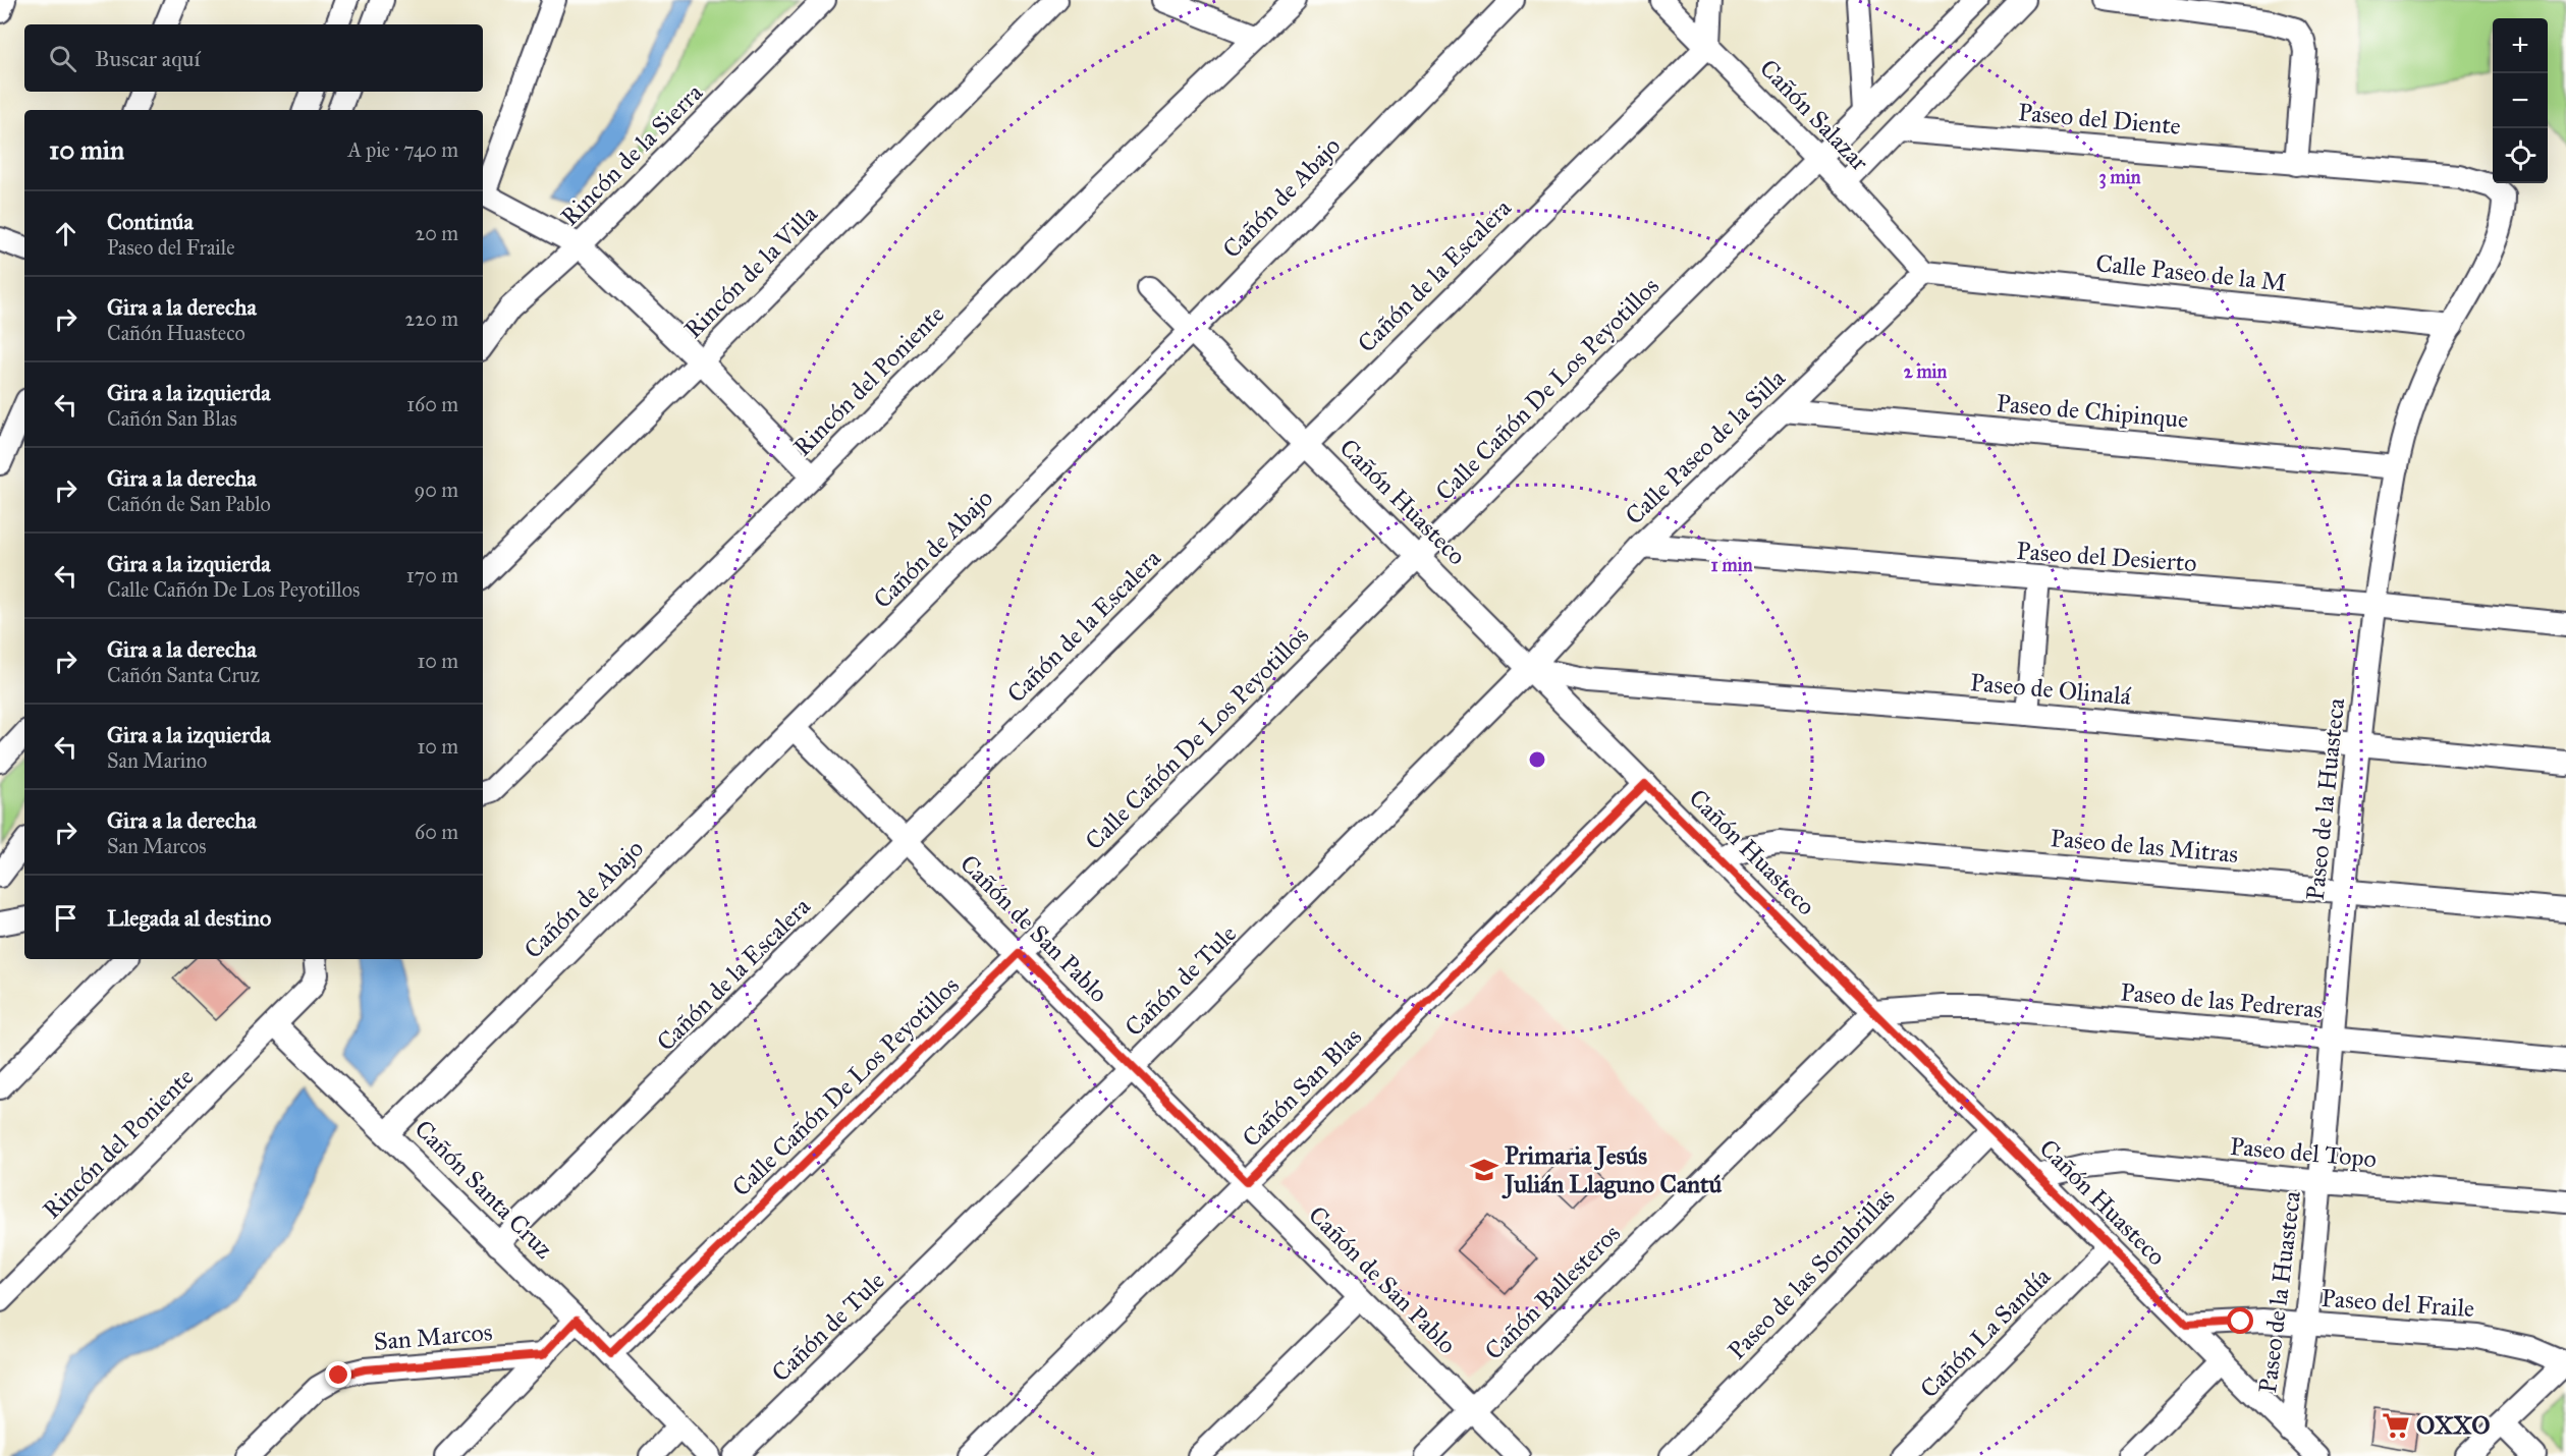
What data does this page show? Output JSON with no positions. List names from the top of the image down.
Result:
{
  "streets": {
    "street": [
      "Cañón Salazar",
      "Paseo del Diente",
      "Rincón de la Sierra",
      "Cañón de Abajo",
      "Rincón de la Villa",
      "Calle Paseo de la M",
      "Cañón de la Escalera",
      "Rincón del Poniente",
      "Calle Cañón De Los Peyotillos",
      "Paseo de Chipinque",
      "Calle Paseo de la Silla",
      "Cañón Huasteco",
      "Paseo del Desierto",
      "Paseo de Olinalá",
      "Paseo de la Huasteca",
      "Paseo de las Mitras",
      "Cañón de San Pablo",
      "Cañón de Tule",
      "Paseo de las Pedreras",
      "Cañón San Blas",
      "Paseo del Topo",
      "Cañón Santa Cruz",
      "Paseo de las Sombrillas",
      "Cañón Ballesteros",
      "Paseo del Fraile",
      "Cañón La Sandía",
      "San Marcos"
    ]
  },
  "crossings": [
    ["Cañón Salazar", "Calle Paseo de la M"],
    ["Cañón Salazar", "Cañón de la Escalera"],
    ["Cañón Salazar", "Calle Cañón De Los Peyotillos"],
    ["Cañón Salazar", "Calle Paseo de la Silla"],
    ["Paseo del Diente", "Paseo de la Huasteca"],
    ["Cañón de Abajo", "Cañón Huasteco"],
    ["Cañón de Abajo", "Cañón de San Pablo"],
    ["Cañón de Abajo", "Cañón Santa Cruz"],
    ["Calle Paseo de la M", "Calle Paseo de la Silla"],
    ["Calle Paseo de la M", "Paseo de la Huasteca"],
    ["Cañón de la Escalera", "Cañón Huasteco"],
    ["Cañón de la Escalera", "Cañón de San Pablo"],
    ["Cañón de la Escalera", "Cañón Santa Cruz"],
    ["Rincón del Poniente", "Cañón Santa Cruz"],
    ["Calle Cañón De Los Peyotillos", "Cañón Huasteco"],
    ["Calle Cañón De Los Peyotillos", "Cañón de San Pablo"],
    ["Calle Cañón De Los Peyotillos", "Cañón Santa Cruz"],
    ["Paseo de Chipinque", "Calle Paseo de la Silla"],
    ["Paseo de Chipinque", "Paseo de la Huasteca"],
    ["Calle Paseo de la Silla", "Cañón Huasteco"],
    ["Calle Paseo de la Silla", "Paseo del Desierto"],
    ["Calle Paseo de la Silla", "Paseo de Olinalá"],
    ["Calle Paseo de la Silla", "Cañón de Tule"],
    ["Cañón Huasteco", "Paseo de Olinalá"],
    ["Cañón Huasteco", "Paseo de la Huasteca"],
    ["Cañón Huasteco", "Paseo de las Mitras"],
    ["Cañón Huasteco", "Cañón de Tule"],
    ["Cañón Huasteco", "Paseo de las Pedreras"],
    ["Cañón Huasteco", "Cañón San Blas"],
    ["Cañón Huasteco", "Paseo del Topo"],
    ["Cañón Huasteco", "Paseo de las Sombrillas"],
    ["Cañón Huasteco", "Cañón Ballesteros"],
    ["Cañón Huasteco", "Paseo del Fraile"],
    ["Cañón Huasteco", "Cañón La Sandía"],
    ["Paseo del Desierto", "Paseo de la Huasteca"],
    ["Paseo de Olinalá", "Paseo de la Huasteca"],
    ["Paseo de Olinalá", "Cañón de Tule"],
    ["Paseo de la Huasteca", "Paseo de las Mitras"],
    ["Paseo de la Huasteca", "Paseo de las Pedreras"],
    ["Paseo de la Huasteca", "Paseo del Topo"],
    ["Paseo de la Huasteca", "Paseo del Fraile"],
    ["Cañón de San Pablo", "Cañón de Tule"],
    ["Cañón de San Pablo", "Cañón San Blas"],
    ["Cañón de San Pablo", "Cañón Ballesteros"],
    ["Paseo de las Pedreras", "Cañón Ballesteros"]
  ],
  "places": {
    "school or university": ["Primaria Jesús Julián Llaguno Cantú"],
    "supermarket": ["OXXO"]
  },
  "page": {
    "map_buttons": ["+", "−"],
    "search": "Buscar aquí",
    "heading": ["10 min", "A pie · 740 m"],
    "list": [
      ["Continúa", "Paseo del Fraile", "20 m"],
      ["Gira a la derecha", "Cañón Huasteco", "220 m"],
      ["Gira a la izquierda", "Cañón San Blas", "160 m"],
      ["Gira a la derecha", "Cañón de San Pablo", "90 m"],
      ["Gira a la izquierda", "Calle Cañón De Los Peyotillos", "170 m"],
      ["Gira a la derecha", "Cañón Santa Cruz", "10 m"],
      ["Gira a la izquierda", "San Marino", "10 m"],
      ["Gira a la derecha", "San Marcos", "60 m"],
      "Llegada al destino"
    ]
  },
  "rings": ["3 min", "2 min", "1 min"]
}
